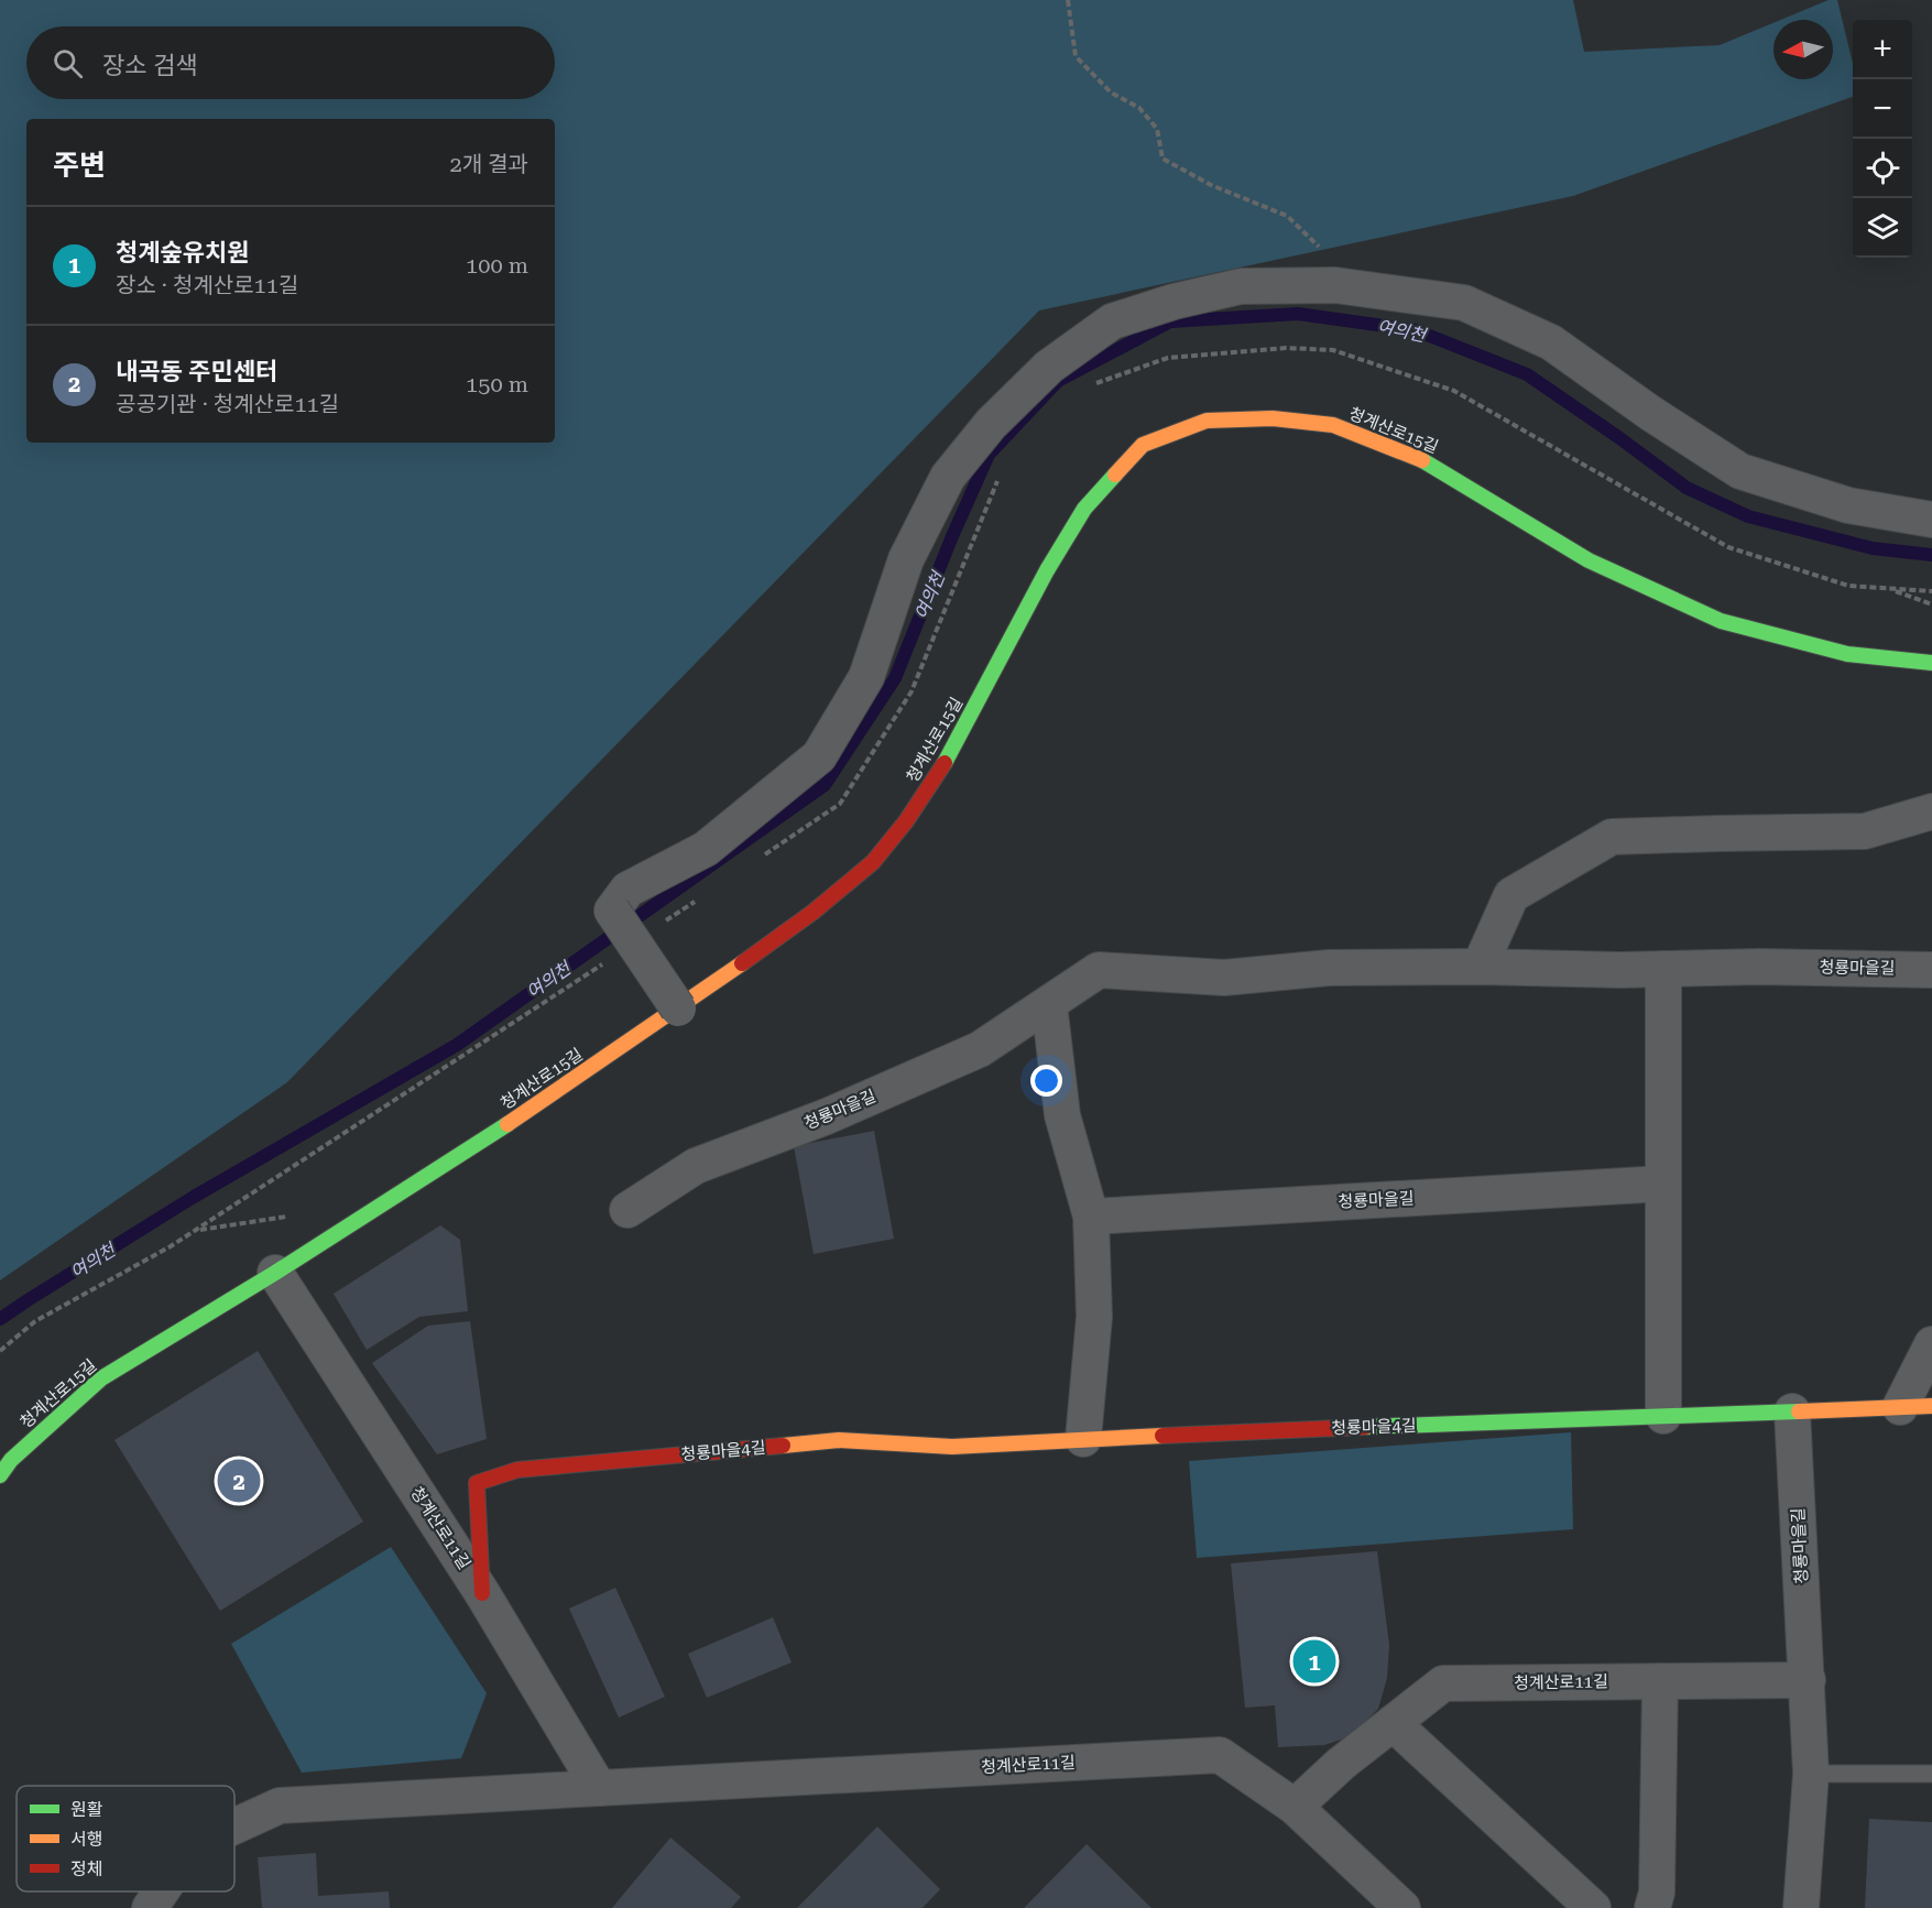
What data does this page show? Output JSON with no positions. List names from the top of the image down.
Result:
{
  "streets": {
    "street": [
      "청계산로15길",
      "청룡마을길",
      "청룡마을4길",
      "청계산로11길"
    ]
  },
  "crossings": [
    ["청계산로15길", "청계산로11길"],
    ["청룡마을길", "청룡마을4길"],
    ["청룡마을길", "청계산로11길"],
    ["청룡마을4길", "청계산로11길"]
  ],
  "water": ["여의천"],
  "legend": ["원활", "서행", "정체"],
  "north": "left",
  "page": {
    "map_buttons": ["+", "−"],
    "search": "장소 검색",
    "heading": ["주변", "2개 결과"],
    "list": [
      {
        "mark": "1",
        "name": "청계숲유치원",
        "note": "장소 · 청계산로11길",
        "value": "100 m"
      },
      {
        "mark": "2",
        "name": "내곡동 주민센터",
        "note": "공공기관 · 청계산로11길",
        "value": "150 m"
      }
    ],
    "pins": ["2", "1"]
  }
}
